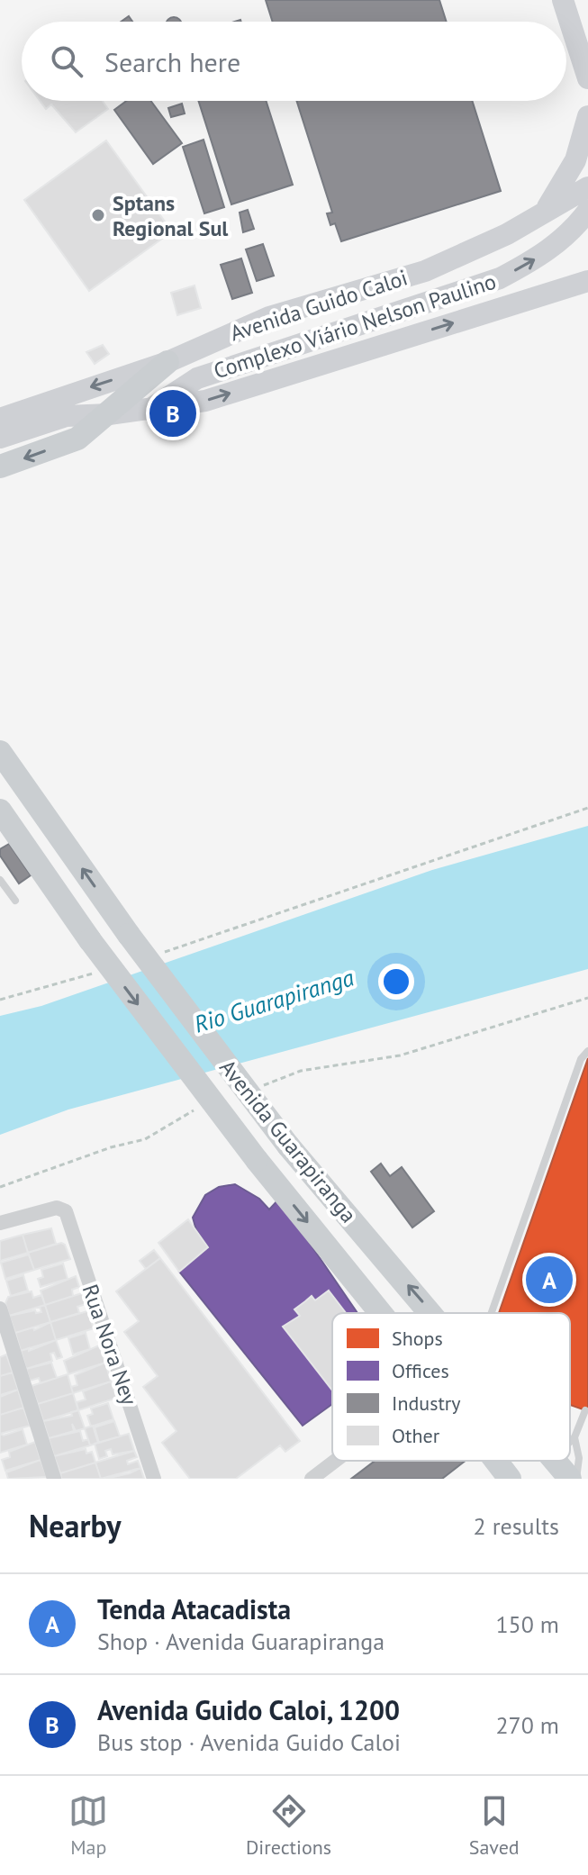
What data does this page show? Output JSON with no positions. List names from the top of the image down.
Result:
{
  "streets": {
    "main road": ["Avenida Guido Caloi", "Complexo Viário Nelson Paulino", "Avenida Guarapiranga"],
    "street": ["Rua Nora Ney"]
  },
  "water": ["Rio Guarapiranga"],
  "places": ["Sptans Regional Sul"],
  "legend": [
    "Shops",
    "Offices",
    "Industry",
    "Other"
  ],
  "page": {
    "search": "Search here",
    "pins": ["B", "A"],
    "heading": ["Nearby", "2 results"],
    "list": [
      {
        "mark": "A",
        "name": "Tenda Atacadista",
        "note": "Shop · Avenida Guarapiranga",
        "value": "150 m"
      },
      {
        "mark": "B",
        "name": "Avenida Guido Caloi, 1200",
        "note": "Bus stop · Avenida Guido Caloi",
        "value": "270 m"
      }
    ],
    "nav": ["Map", "Directions", "Saved"]
  }
}
